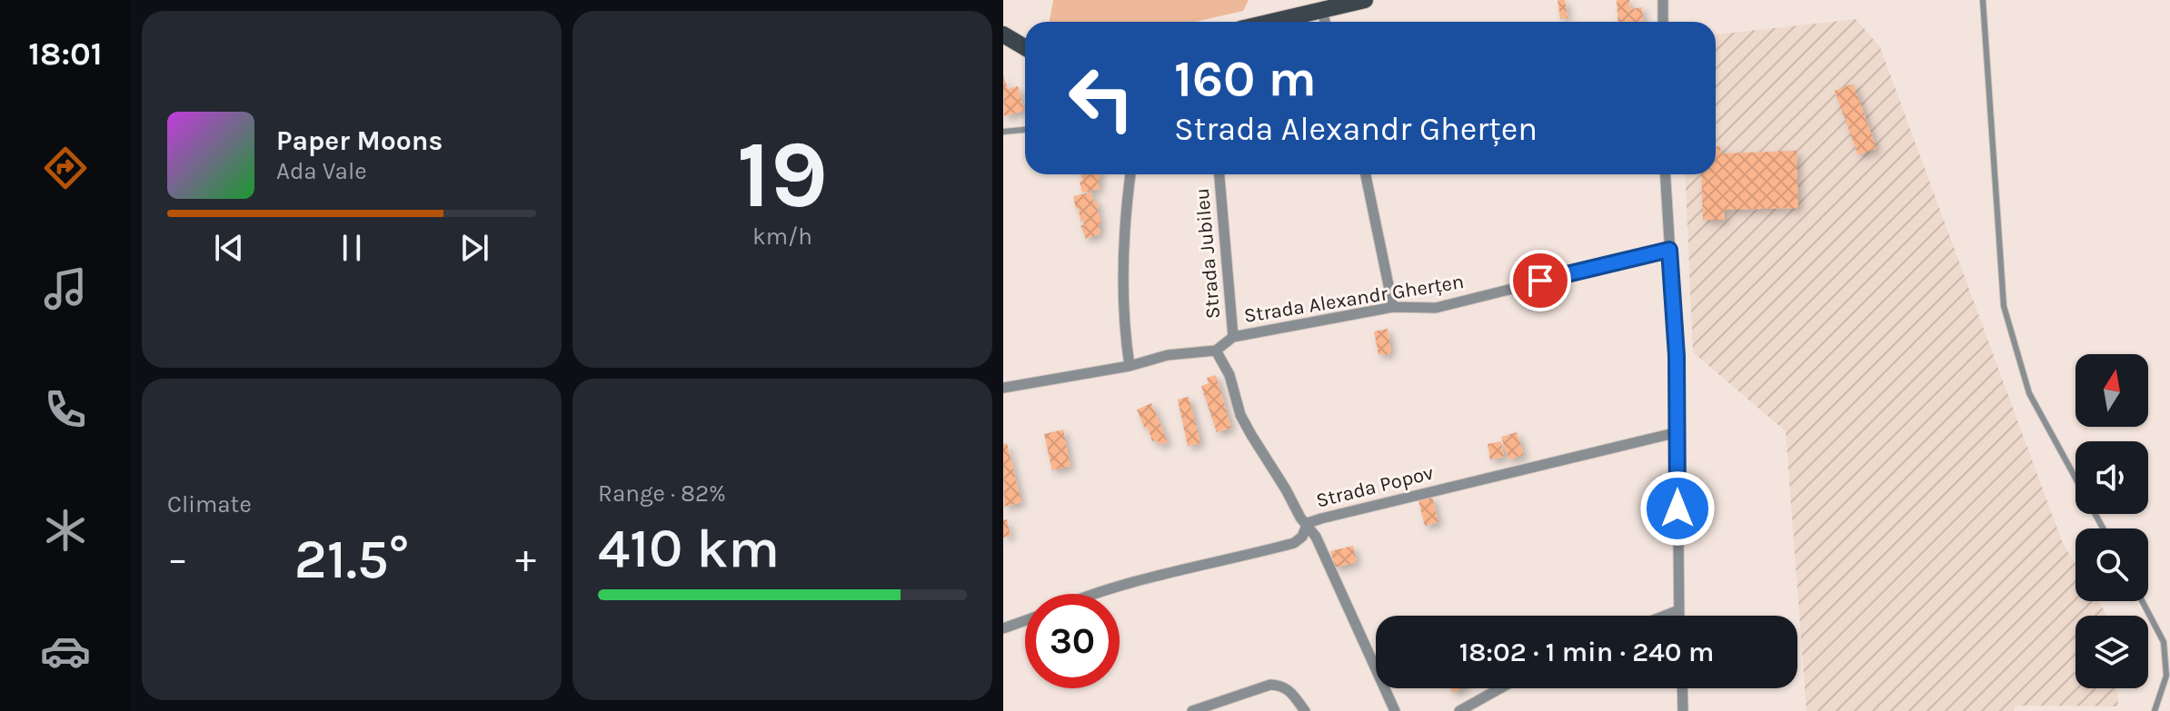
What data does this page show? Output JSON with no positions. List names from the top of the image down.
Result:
{
  "streets": {
    "street": ["Strada Jubileu", "Strada Alexandr Gherțen", "Strada Popov"]
  },
  "crossings": [
    ["Strada Jubileu", "Strada Alexandr Gherțen"]
  ],
  "north": "top",
  "page": {
    "tabs": "18:01",
    "tile": [
      ["19", "km/h"],
      "Climate",
      ["Range · 82%", "410 km"]
    ],
    "turn": ["160 m", "Strada Alexandr Gherțen"],
    "song": ["Paper Moons", "Ada Vale"],
    "heat": ["−", "21.5°", "+"],
    "limit": "30",
    "trip": "18:02 · 1 min · 240 m"
  }
}
